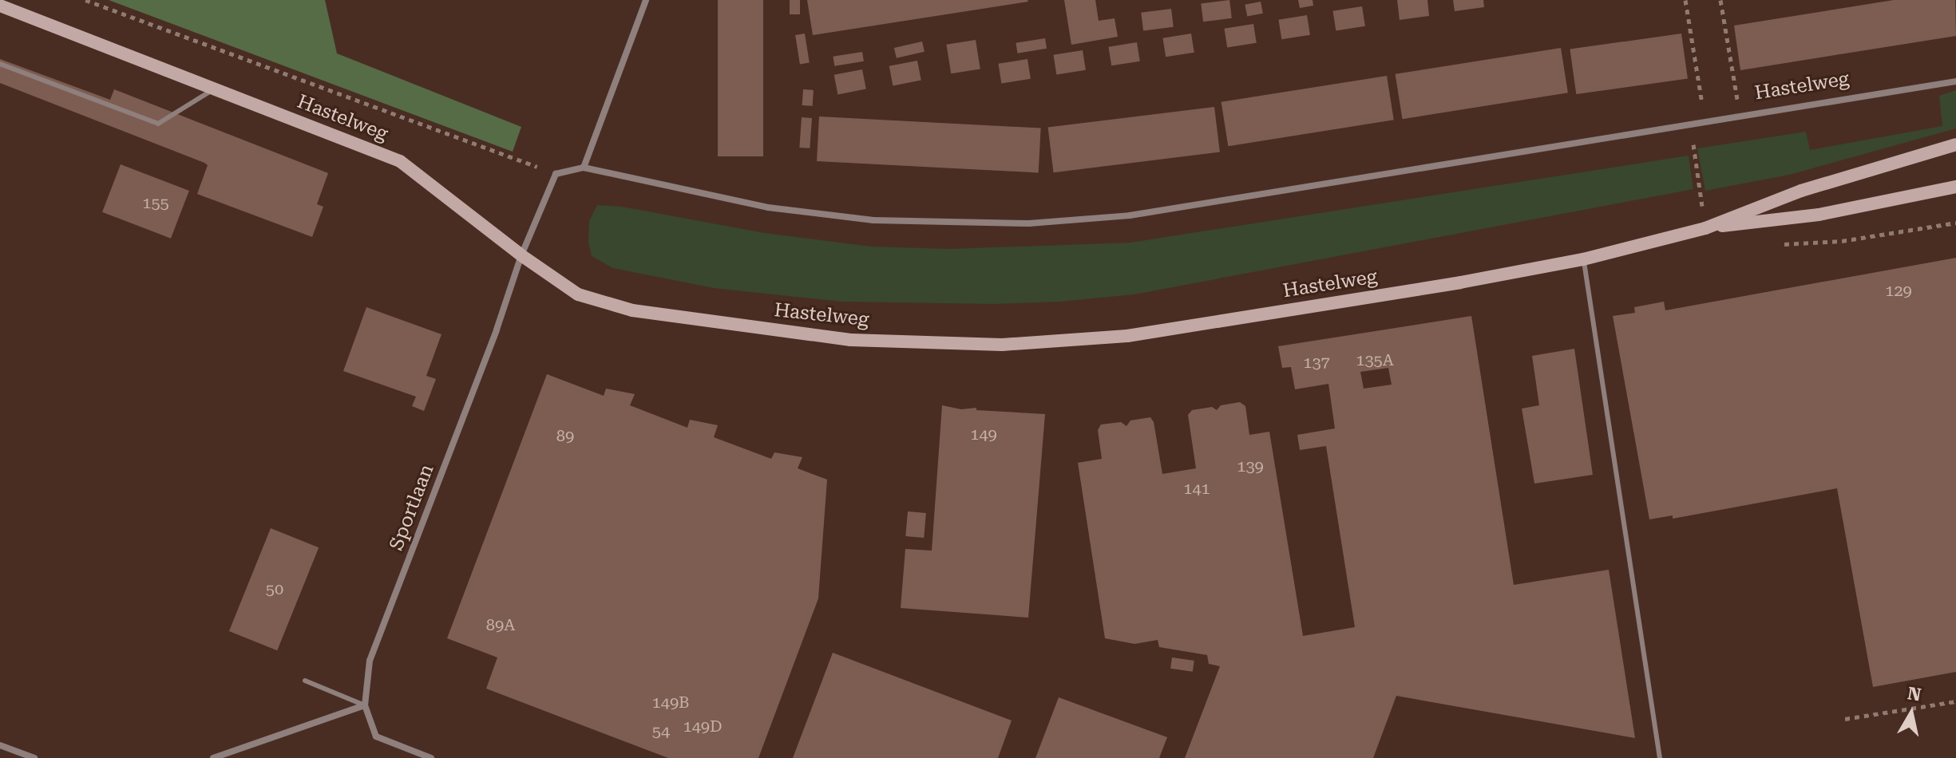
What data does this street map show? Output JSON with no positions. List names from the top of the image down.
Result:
{
  "streets": {
    "street": ["Hastelweg", "Sportlaan"]
  },
  "crossings": [
    ["Hastelweg", "Sportlaan"]
  ],
  "house_numbers": [
    "155",
    "129",
    "135A",
    "137",
    "149",
    "89",
    "139",
    "141",
    "50",
    "89A",
    "149B",
    "149D",
    "54"
  ],
  "north": "top"
}
